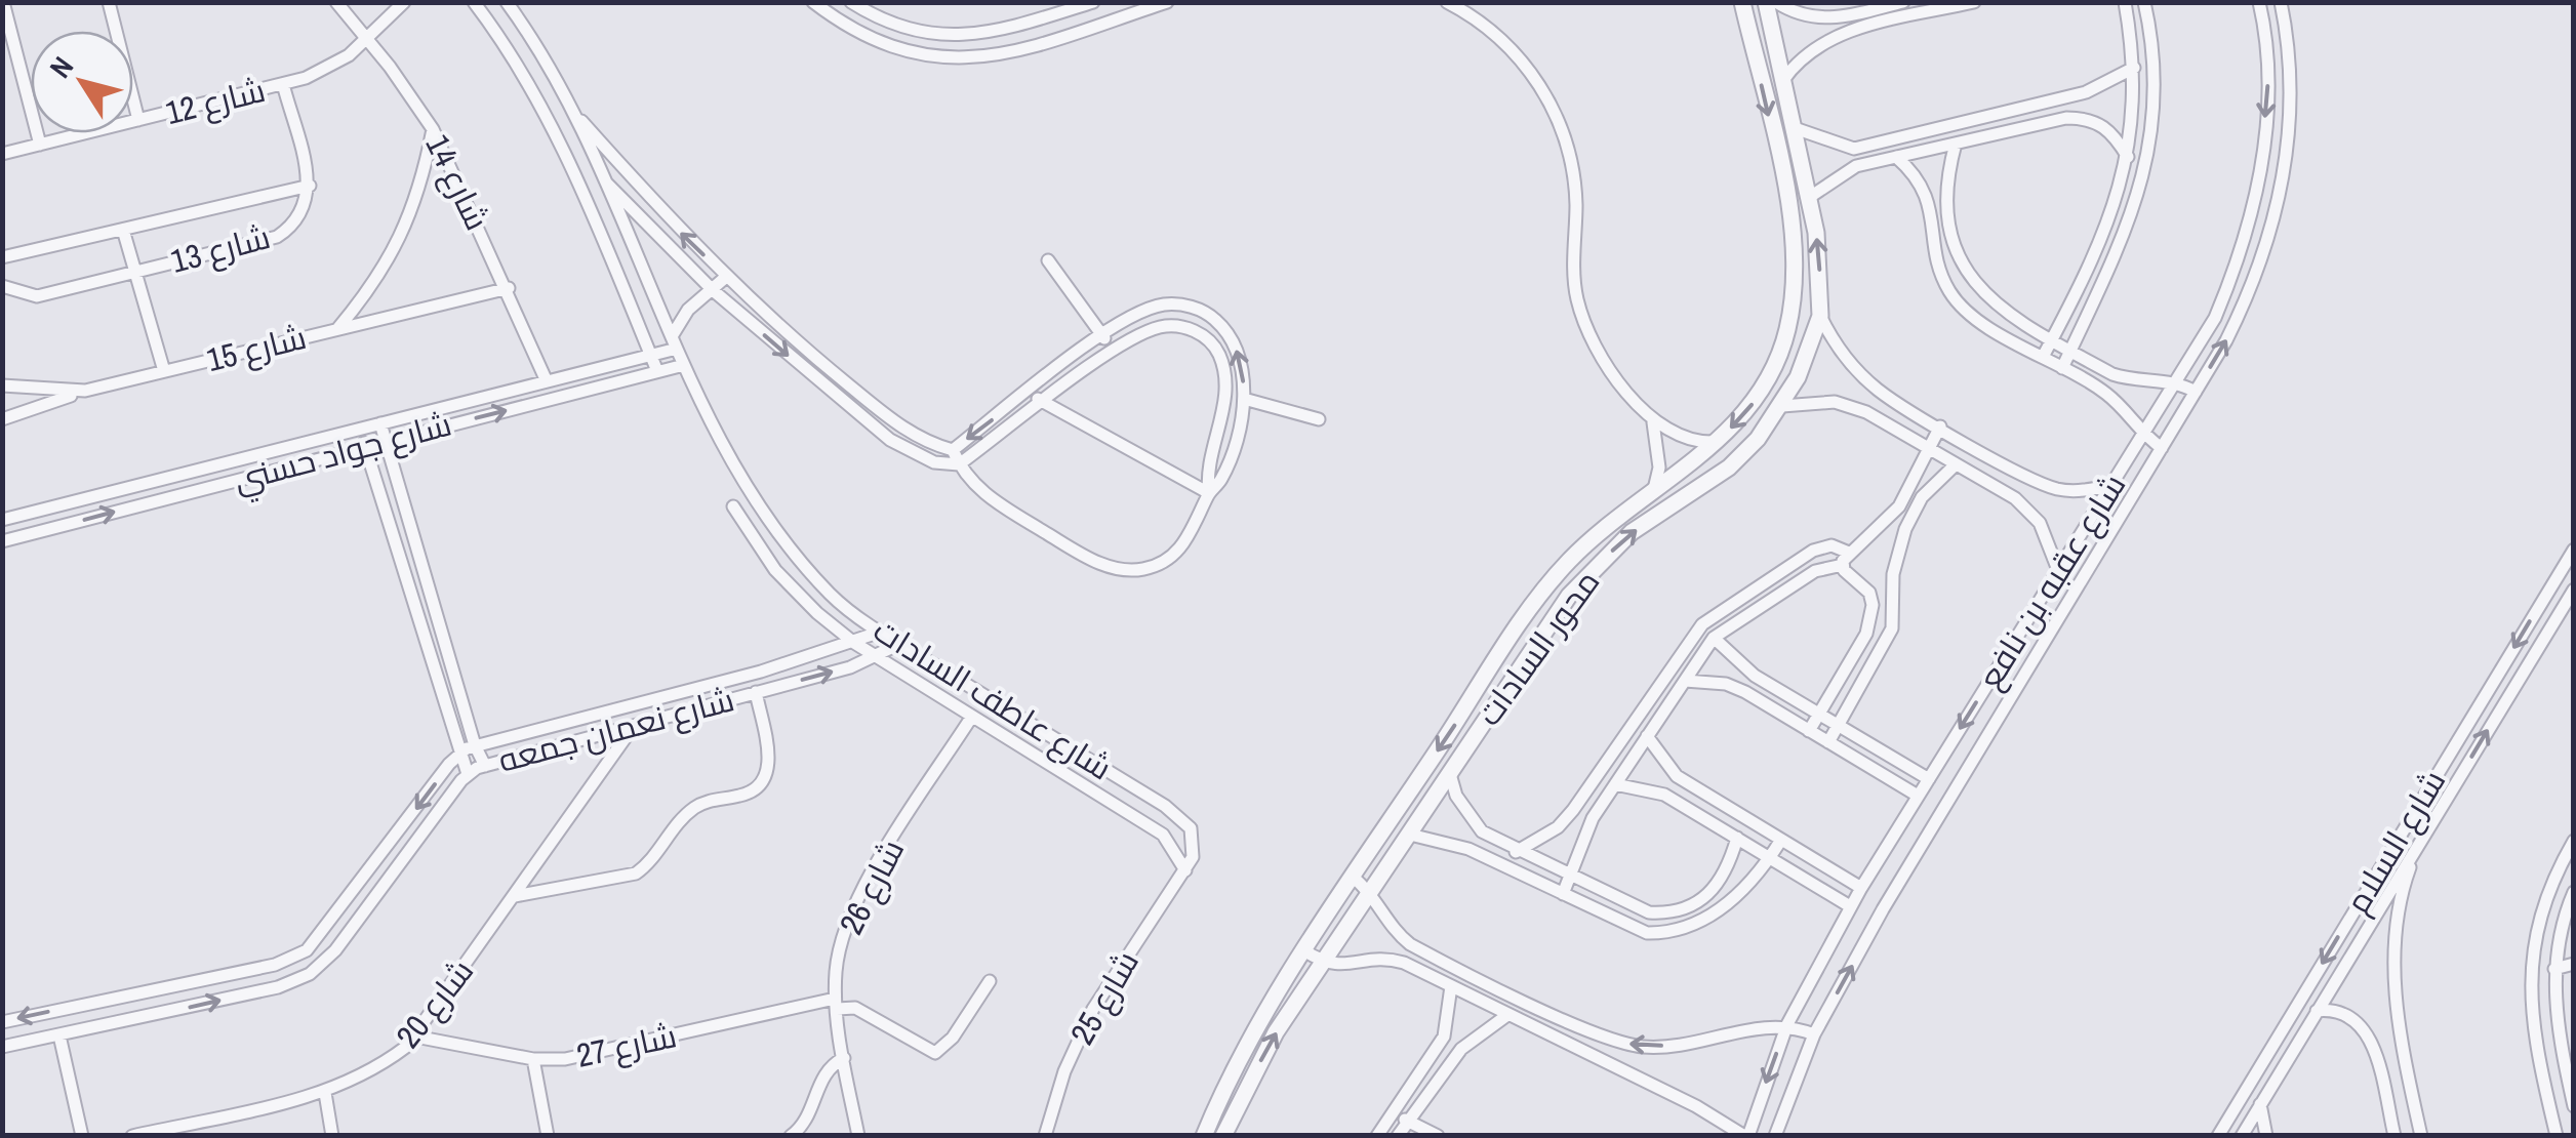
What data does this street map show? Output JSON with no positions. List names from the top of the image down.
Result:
{
  "streets": {
    "street": [
      "شارع 12",
      "شارع 14",
      "شارع 13",
      "شارع 15",
      "شارع جواد حسني",
      "شارع عقبه بن نافع",
      "محور السادات",
      "شارع عاطف السادات",
      "شارع نعمان جمعه",
      "شارع السلام",
      "شارع 26",
      "شارع 25",
      "شارع 20",
      "شارع 27"
    ]
  },
  "crossings": [
    ["شارع 12", "شارع 14"],
    ["شارع 14", "شارع 15"],
    ["شارع 14", "شارع جواد حسني"],
    ["شارع جواد حسني", "شارع عاطف السادات"],
    ["شارع عاطف السادات", "شارع نعمان جمعه"],
    ["شارع عاطف السادات", "شارع 26"],
    ["شارع عاطف السادات", "شارع 25"],
    ["شارع نعمان جمعه", "شارع 20"],
    ["شارع 26", "شارع 27"],
    ["شارع 20", "شارع 27"]
  ],
  "north": "top left"
}
